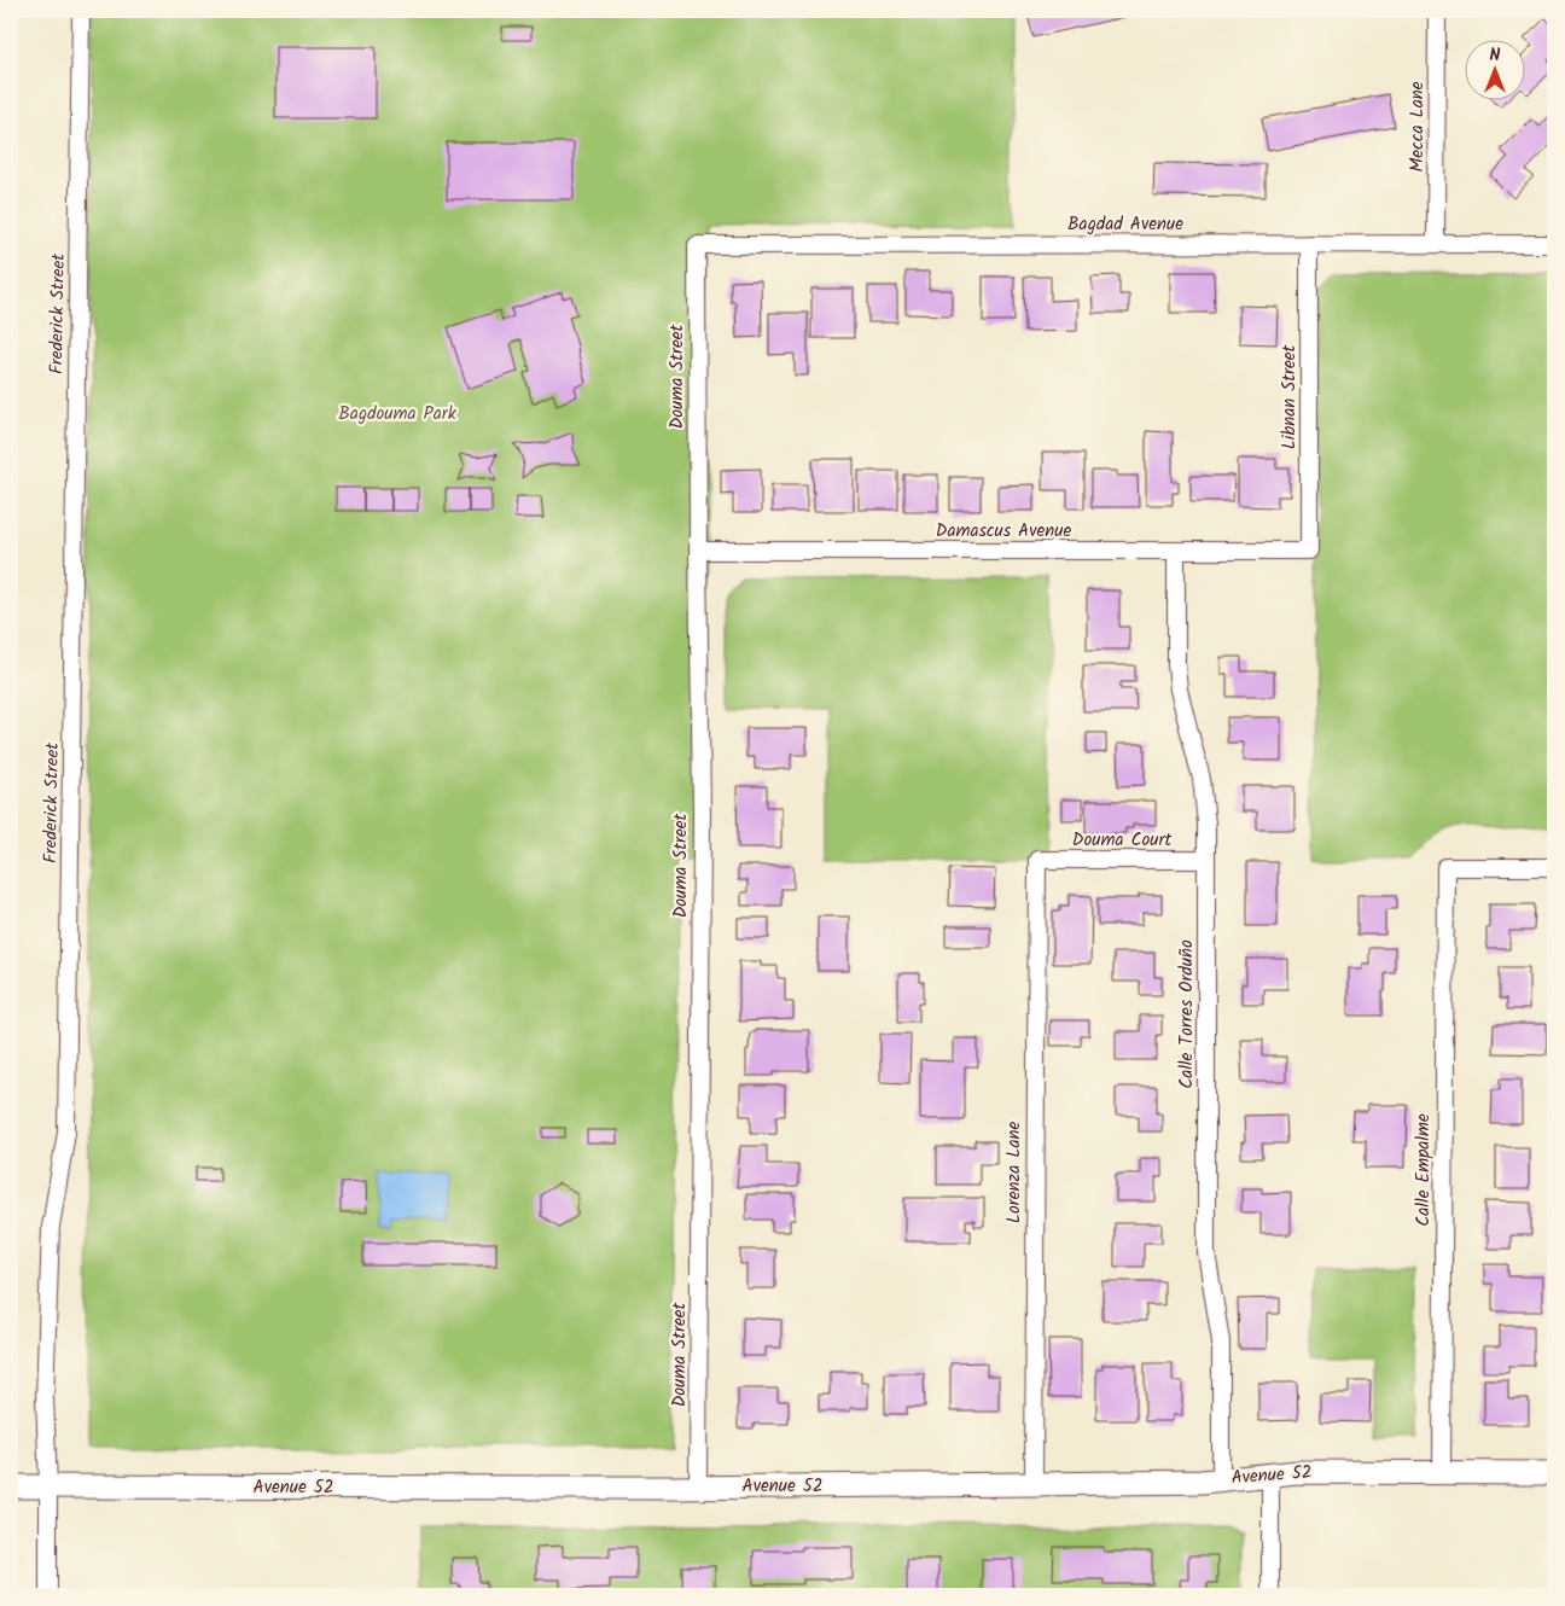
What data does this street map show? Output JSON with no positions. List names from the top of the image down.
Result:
{
  "streets": {
    "main road": ["Avenue 52"],
    "street": [
      "Mecca Lane",
      "Bagdad Avenue",
      "Frederick Street",
      "Douma Street",
      "Libnan Street",
      "Damascus Avenue",
      "Douma Court",
      "Calle Torres Orduño",
      "Calle Empalme",
      "Lorenza Lane"
    ]
  },
  "crossings": [
    ["Mecca Lane", "Bagdad Avenue"],
    ["Bagdad Avenue", "Douma Street"],
    ["Bagdad Avenue", "Libnan Street"],
    ["Frederick Street", "Avenue 52"],
    ["Douma Street", "Damascus Avenue"],
    ["Douma Street", "Avenue 52"],
    ["Libnan Street", "Damascus Avenue"],
    ["Damascus Avenue", "Calle Torres Orduño"],
    ["Douma Court", "Calle Torres Orduño"],
    ["Douma Court", "Lorenza Lane"],
    ["Calle Torres Orduño", "Avenue 52"],
    ["Calle Empalme", "Avenue 52"],
    ["Lorenza Lane", "Avenue 52"]
  ],
  "parks": ["Bagdouma Park"],
  "north": "top"
}
